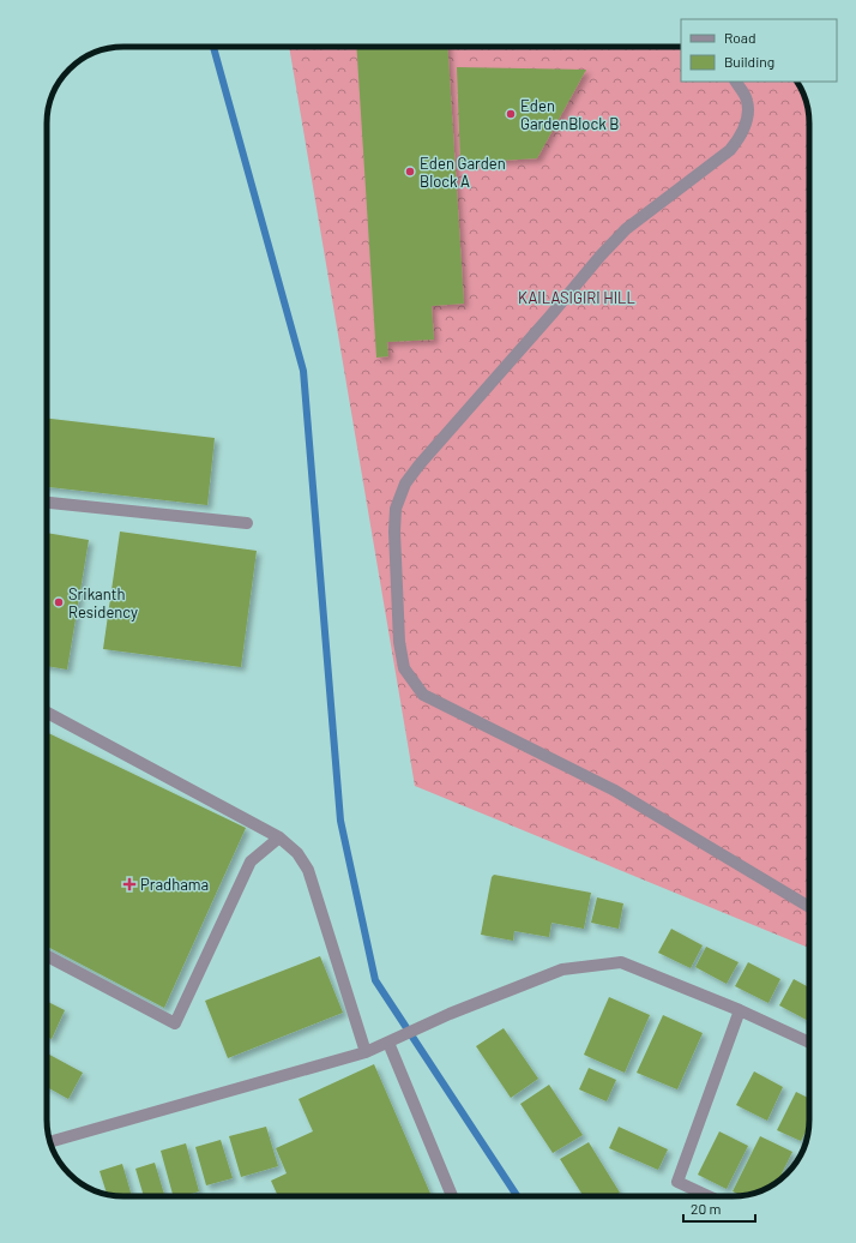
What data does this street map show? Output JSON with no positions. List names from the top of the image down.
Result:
{
  "parks": ["KAILASIGIRI HILL"],
  "places": {
    "other": ["Eden GardenBlock B", "Eden Garden Block A", "Srikanth Residency"],
    "health": ["Pradhama"]
  },
  "legend": ["Road", "Building"],
  "scale_bar": "20 m"
}
